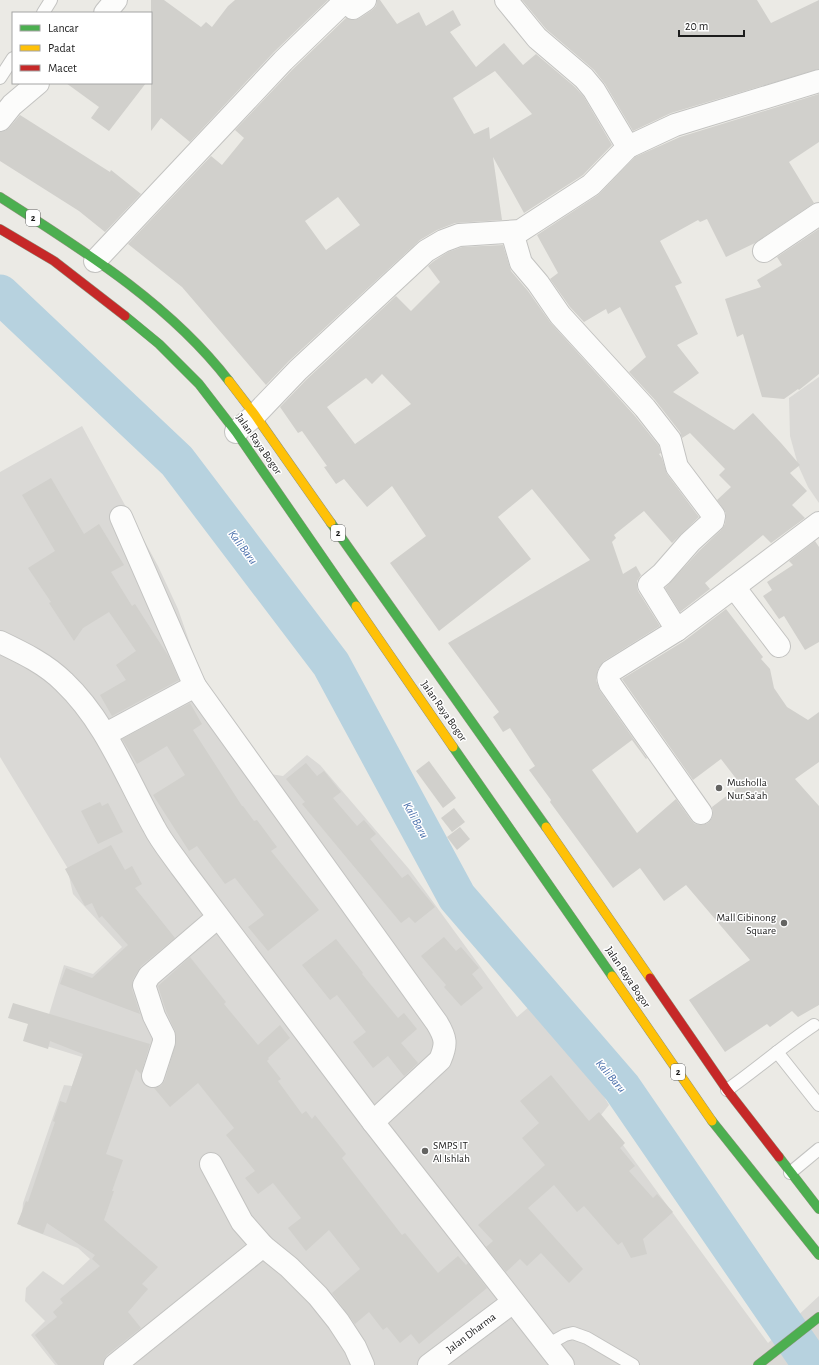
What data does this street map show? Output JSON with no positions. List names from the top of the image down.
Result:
{
  "streets": {
    "main road": ["2", "Jalan Raya Bogor"],
    "street": ["Jalan Dharma"]
  },
  "water": ["Kali Baru"],
  "places": ["Musholla Nur Sa'ah", "Mall Cibinong Square", "SMPS IT Al Ishlah"],
  "legend": ["Lancar", "Padat", "Macet"],
  "scale_bar": "20 m"
}
